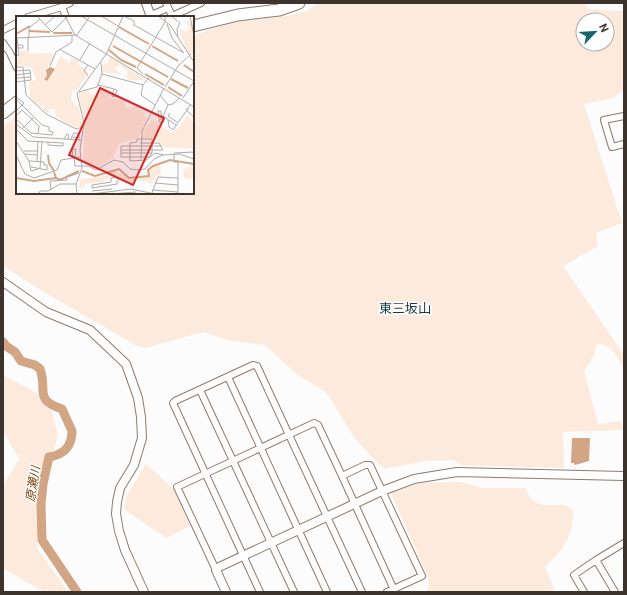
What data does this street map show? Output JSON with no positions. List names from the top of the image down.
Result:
{
  "districts": ["東三坂山"],
  "water": ["原瀬川"],
  "north": "top right"
}
